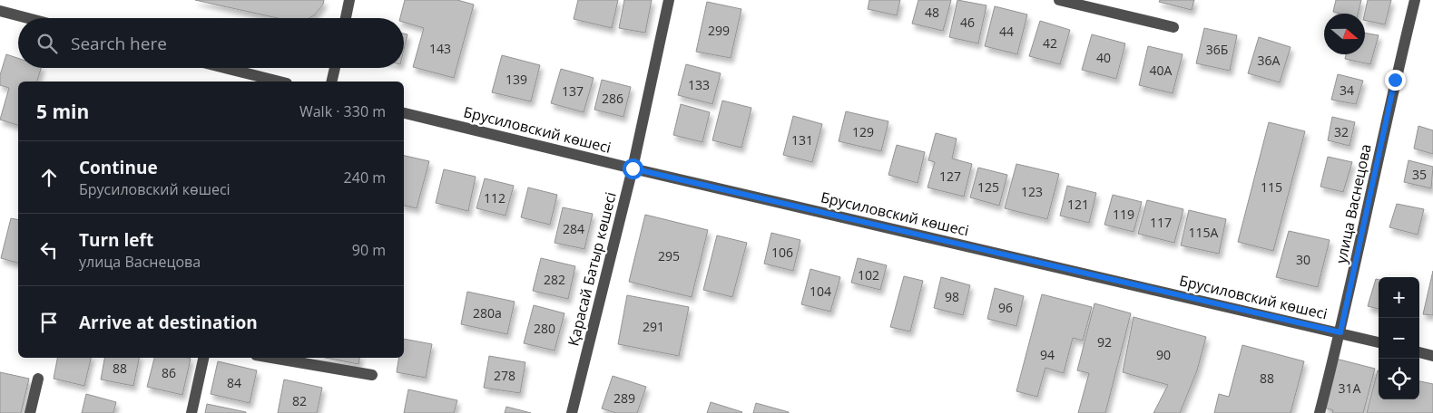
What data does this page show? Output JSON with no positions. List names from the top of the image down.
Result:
{
  "streets": {
    "street": ["Брусиловский көшесі", "улица Васнецова", "Қарасай Батыр көшесі"]
  },
  "crossings": [
    ["Брусиловский көшесі", "улица Васнецова"],
    ["Брусиловский көшесі", "Қарасай Батыр көшесі"]
  ],
  "house_numbers": [
    "48",
    "46",
    "299",
    "44",
    "42",
    "143",
    "36Б",
    "40",
    "36А",
    "40А",
    "139",
    "133",
    "34",
    "137",
    "286",
    "129",
    "32",
    "131",
    "35",
    "127",
    "125",
    "115",
    "123",
    "112",
    "121",
    "119",
    "117",
    "284",
    "115А",
    "106",
    "295",
    "30",
    "102",
    "282",
    "104",
    "98",
    "96",
    "280а",
    "291",
    "280",
    "92",
    "94",
    "90",
    "88",
    "86",
    "278",
    "88",
    "84",
    "31А",
    "289",
    "82"
  ],
  "north": "right",
  "page": {
    "search": "Search here",
    "heading": ["5 min", "Walk · 330 m"],
    "list": [
      ["Continue", "Брусиловский көшесі", "240 m"],
      ["Turn left", "улица Васнецова", "90 m"],
      "Arrive at destination"
    ],
    "map_buttons": ["+", "−"]
  }
}
